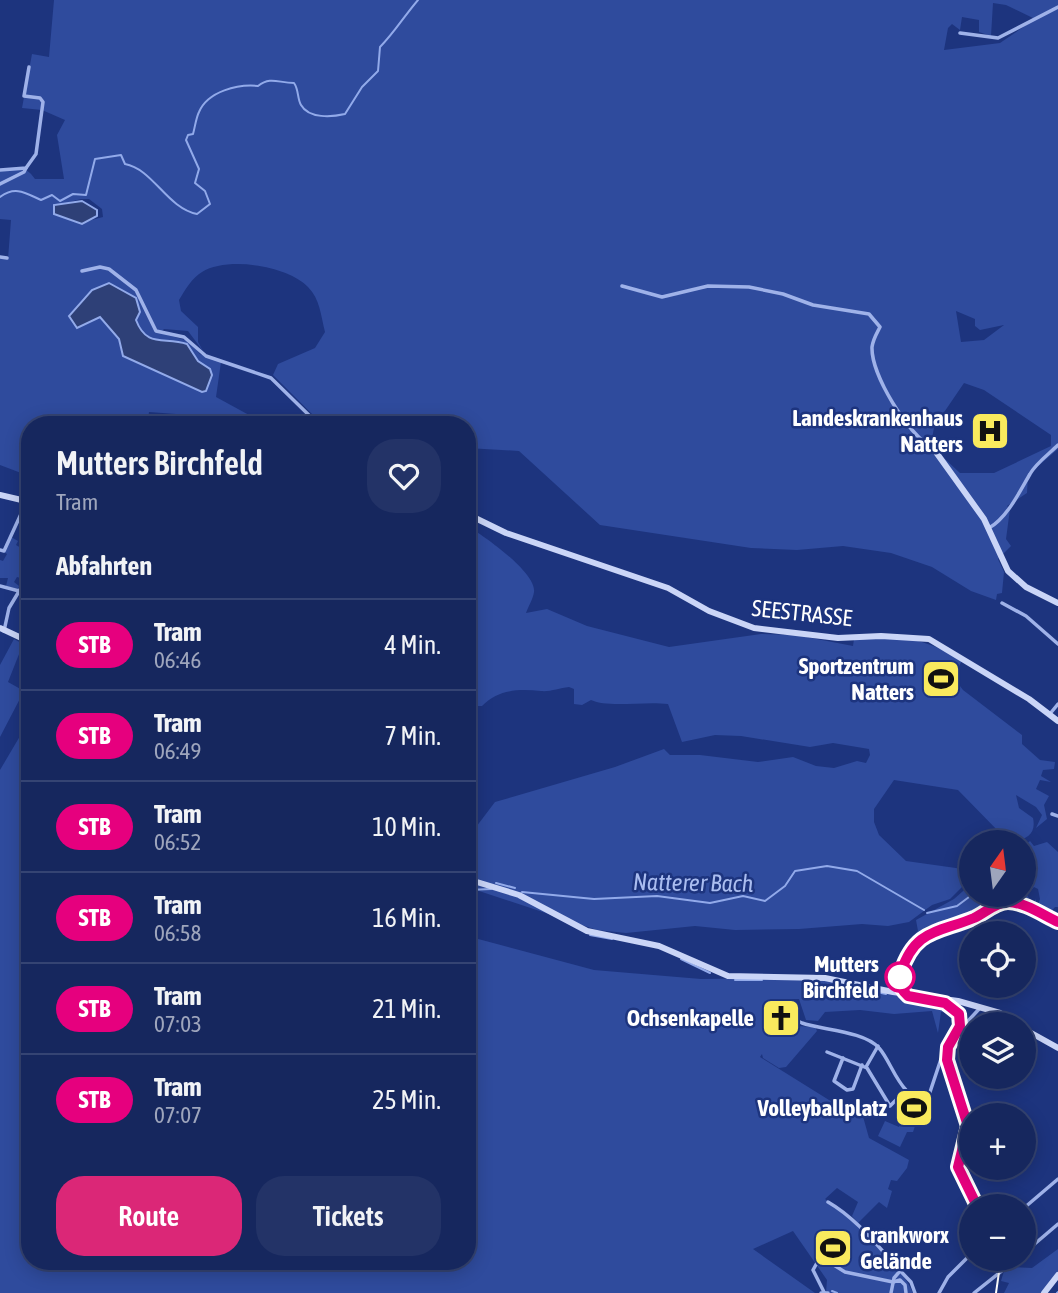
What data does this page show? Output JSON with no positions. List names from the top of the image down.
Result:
{
  "streets": {
    "street": ["SEESTRASSE"]
  },
  "water": ["Natterer Bach"],
  "places": {
    "hospital": ["Landeskrankenhaus Natters"],
    "sports": ["Sportzentrum Natters", "Volleyballplatz", "Crankworx Gelände"],
    "other": ["Mutters Birchfeld"],
    "church": ["Ochsenkapelle"]
  },
  "lines": ["tram line STB"],
  "north": "top",
  "page": {
    "heading": [
      ["Mutters Birchfeld", "Tram"],
      "Abfahrten"
    ],
    "list": [
      {
        "mark": "STB",
        "name": "Tram",
        "note": "06:46",
        "value": "4 Min."
      },
      {
        "mark": "STB",
        "name": "Tram",
        "note": "06:49",
        "value": "7 Min."
      },
      {
        "mark": "STB",
        "name": "Tram",
        "note": "06:52",
        "value": "10 Min."
      },
      {
        "mark": "STB",
        "name": "Tram",
        "note": "06:58",
        "value": "16 Min."
      },
      {
        "mark": "STB",
        "name": "Tram",
        "note": "07:03",
        "value": "21 Min."
      },
      {
        "mark": "STB",
        "name": "Tram",
        "note": "07:07",
        "value": "25 Min."
      }
    ],
    "map_buttons": ["+", "−"],
    "buttons": ["Route", "Tickets"]
  }
}
